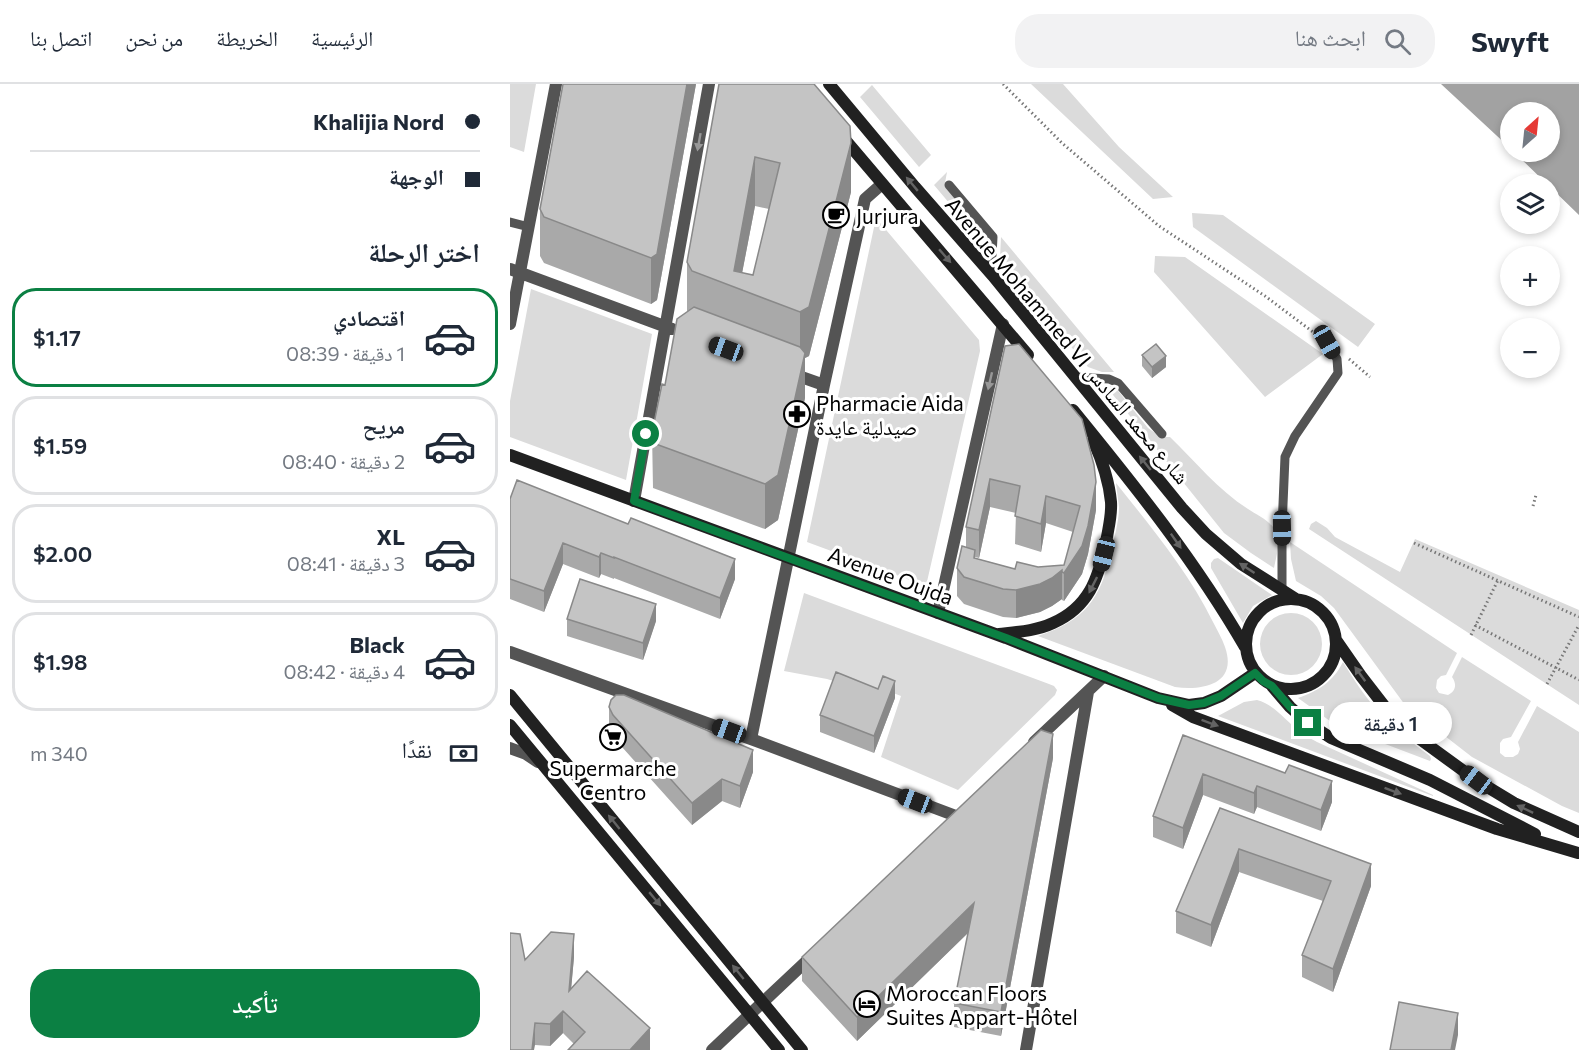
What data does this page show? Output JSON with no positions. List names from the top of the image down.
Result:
{
  "streets": {
    "main road": ["Avenue Mohammed VI شارع محمد السادس", "Avenue Oujda"]
  },
  "crossings": [
    ["Avenue Mohammed VI شارع محمد السادس", "Avenue Oujda"]
  ],
  "places": {
    "cafe": ["Jurjura"],
    "pharmacy": ["Pharmacie Aida صيدلية عايدة"],
    "supermarket": ["Supermarche Centro"],
    "hotel": ["Moroccan Floors Suites Appart-Hôtel"]
  },
  "north": "top right",
  "page": {
    "header": "Swyft",
    "search": "ابحث هنا",
    "nav": [
      "الرئيسية",
      "الخريطة",
      "من نحن",
      "اتصل بنا"
    ],
    "banner": ["Khalijia Nord", "الوجهة"],
    "map_buttons": ["+", "−"],
    "heading": "اختر الرحلة",
    "list": [
      {
        "name": "اقتصادي",
        "note": "1 دقيقة · 08:39",
        "value": "$1.17"
      },
      {
        "name": "مريح",
        "note": "2 دقيقة · 08:40",
        "value": "$1.59"
      },
      {
        "name": "XL",
        "note": "3 دقيقة · 08:41",
        "value": "$2.00"
      },
      {
        "name": "Black",
        "note": "4 دقيقة · 08:42",
        "value": "$1.98"
      }
    ],
    "bubble": "1 دقيقة",
    "pay": ["نقدًا", "340 m"],
    "buttons": "تأكيد"
  }
}
